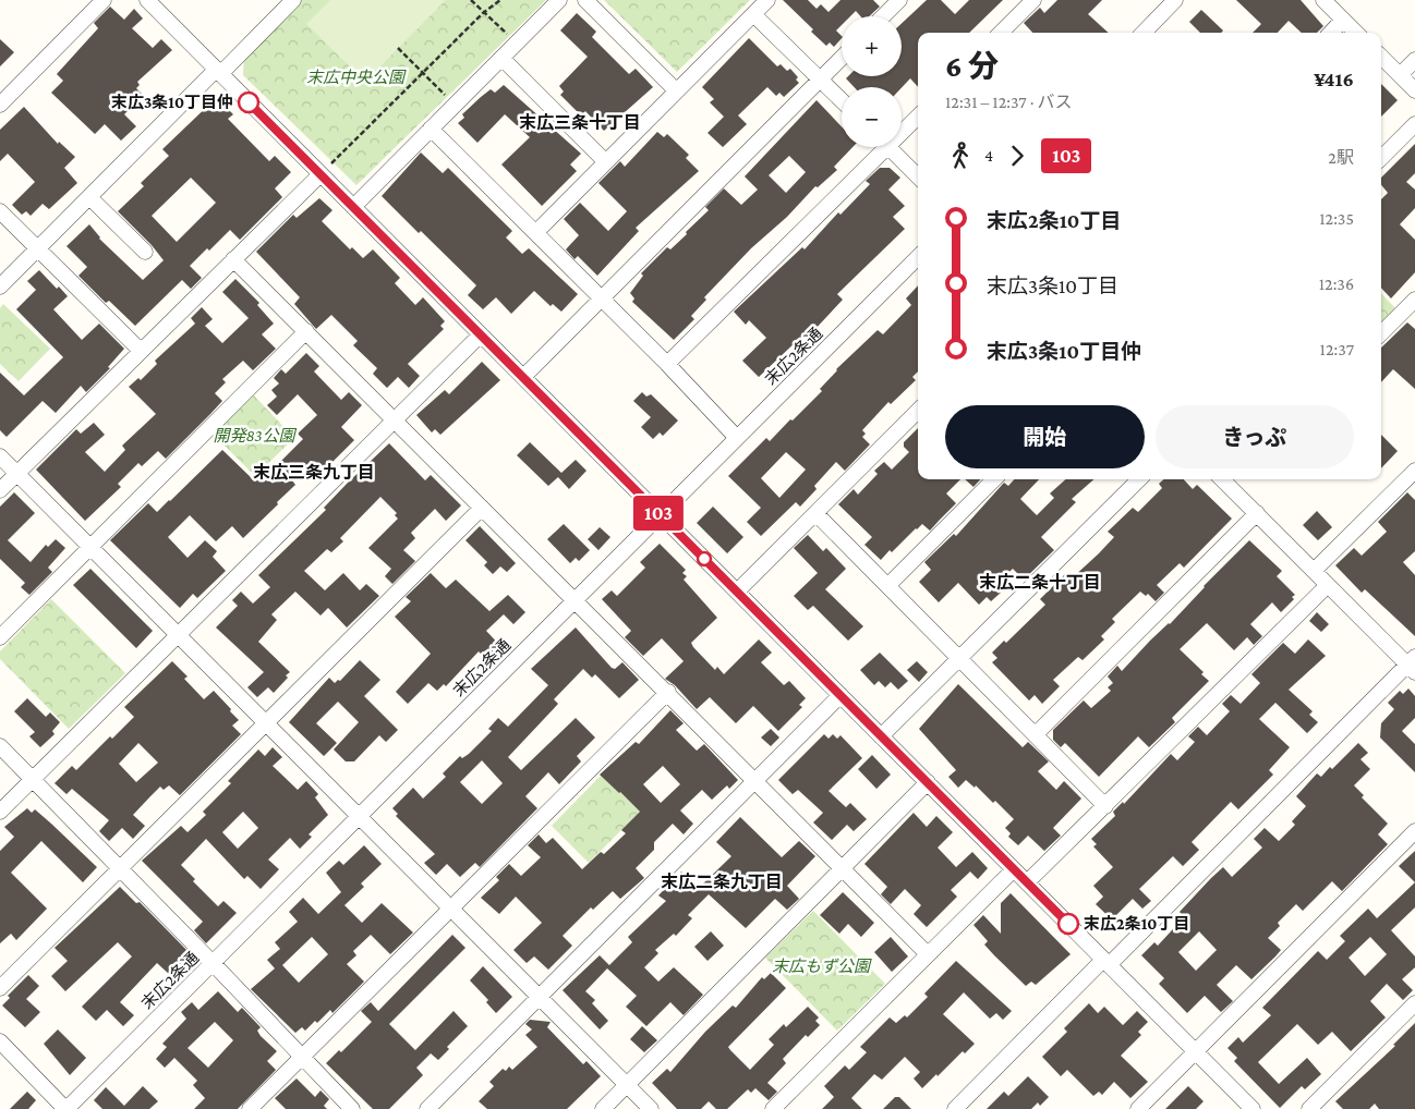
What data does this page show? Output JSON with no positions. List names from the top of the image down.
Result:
{
  "streets": {
    "street": ["末広2条通"]
  },
  "districts": [
    "末広三条十丁目",
    "末広三条九丁目",
    "末広二条十丁目",
    "末広二条九丁目"
  ],
  "parks": ["末広中央公園", "開発83公園", "末広もず公園"],
  "places": ["末広3条10丁目仲", "末広2条10丁目"],
  "lines": ["bus line 103"],
  "page": {
    "on_map": "103",
    "map_buttons": ["+", "−"],
    "heading": ["6 分", "12:31 – 12:37 · バス", "¥416"],
    "legs": ["4", "103", "2駅"],
    "list": [
      {
        "name": "末広2条10丁目",
        "value": "12:35"
      },
      {
        "name": "末広3条10丁目",
        "value": "12:36"
      },
      {
        "name": "末広3条10丁目仲",
        "value": "12:37"
      }
    ],
    "buttons": ["開始", "きっぷ"]
  }
}
